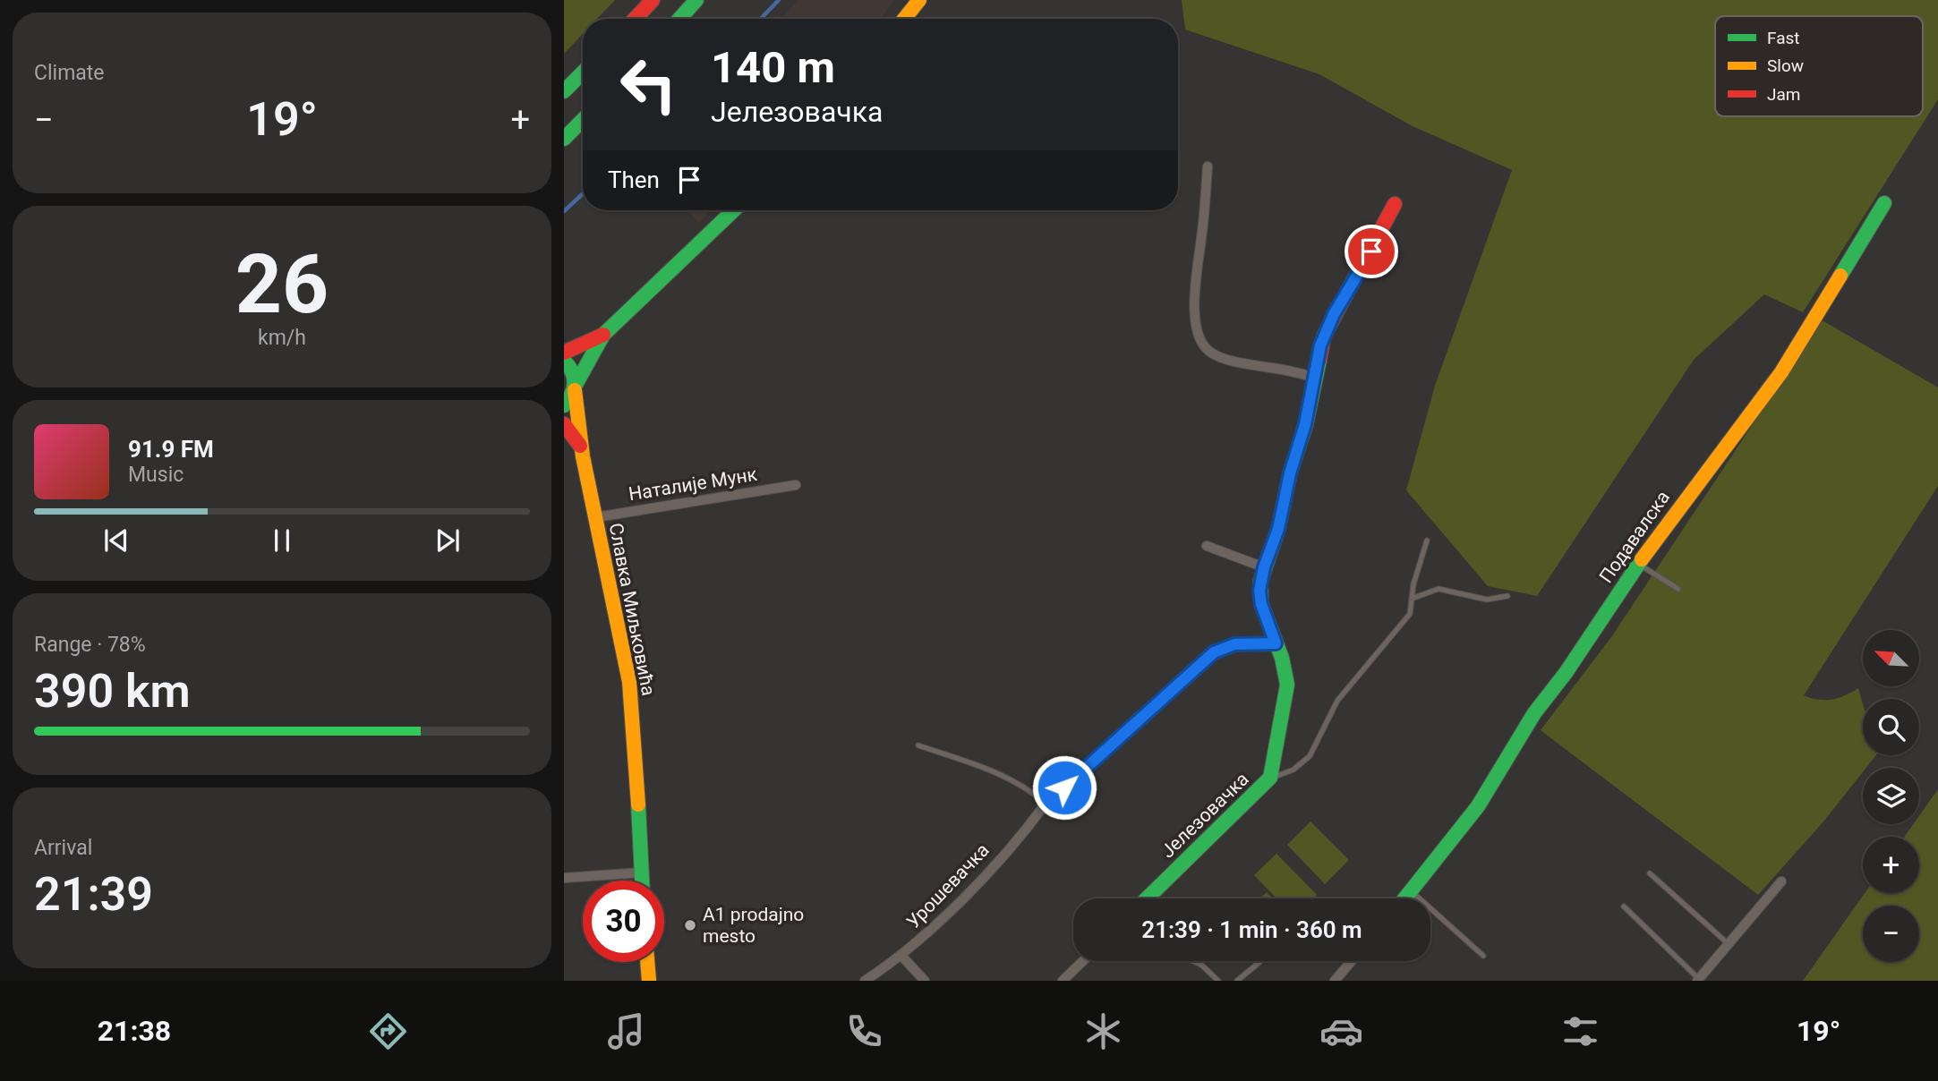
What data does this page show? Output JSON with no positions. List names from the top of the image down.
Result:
{
  "streets": {
    "main road": ["Подавалска", "Славка Миљковића", "Јелезовачка"],
    "street": ["Наталије Мунк", "Урошевачка"]
  },
  "crossings": [
    ["Наталије Мунк", "Славка Миљковића"],
    ["Јелезовачка", "Урошевачка"]
  ],
  "places": ["A1 prodajno mesto"],
  "legend": ["Fast", "Slow", "Jam"],
  "north": "top left",
  "page": {
    "tile": [
      "Climate",
      ["26", "km/h"],
      ["Range · 78%", "390 km"],
      ["Arrival", "21:39"]
    ],
    "turn": ["140 m", "Јелезовачка"],
    "heat": ["−", "19°", "+"],
    "then": "Then",
    "song": ["91.9 FM", "Music"],
    "map_buttons": ["+", "−"],
    "limit": "30",
    "trip": "21:39 · 1 min · 360 m",
    "tabs": ["21:38", "19°"]
  }
}
